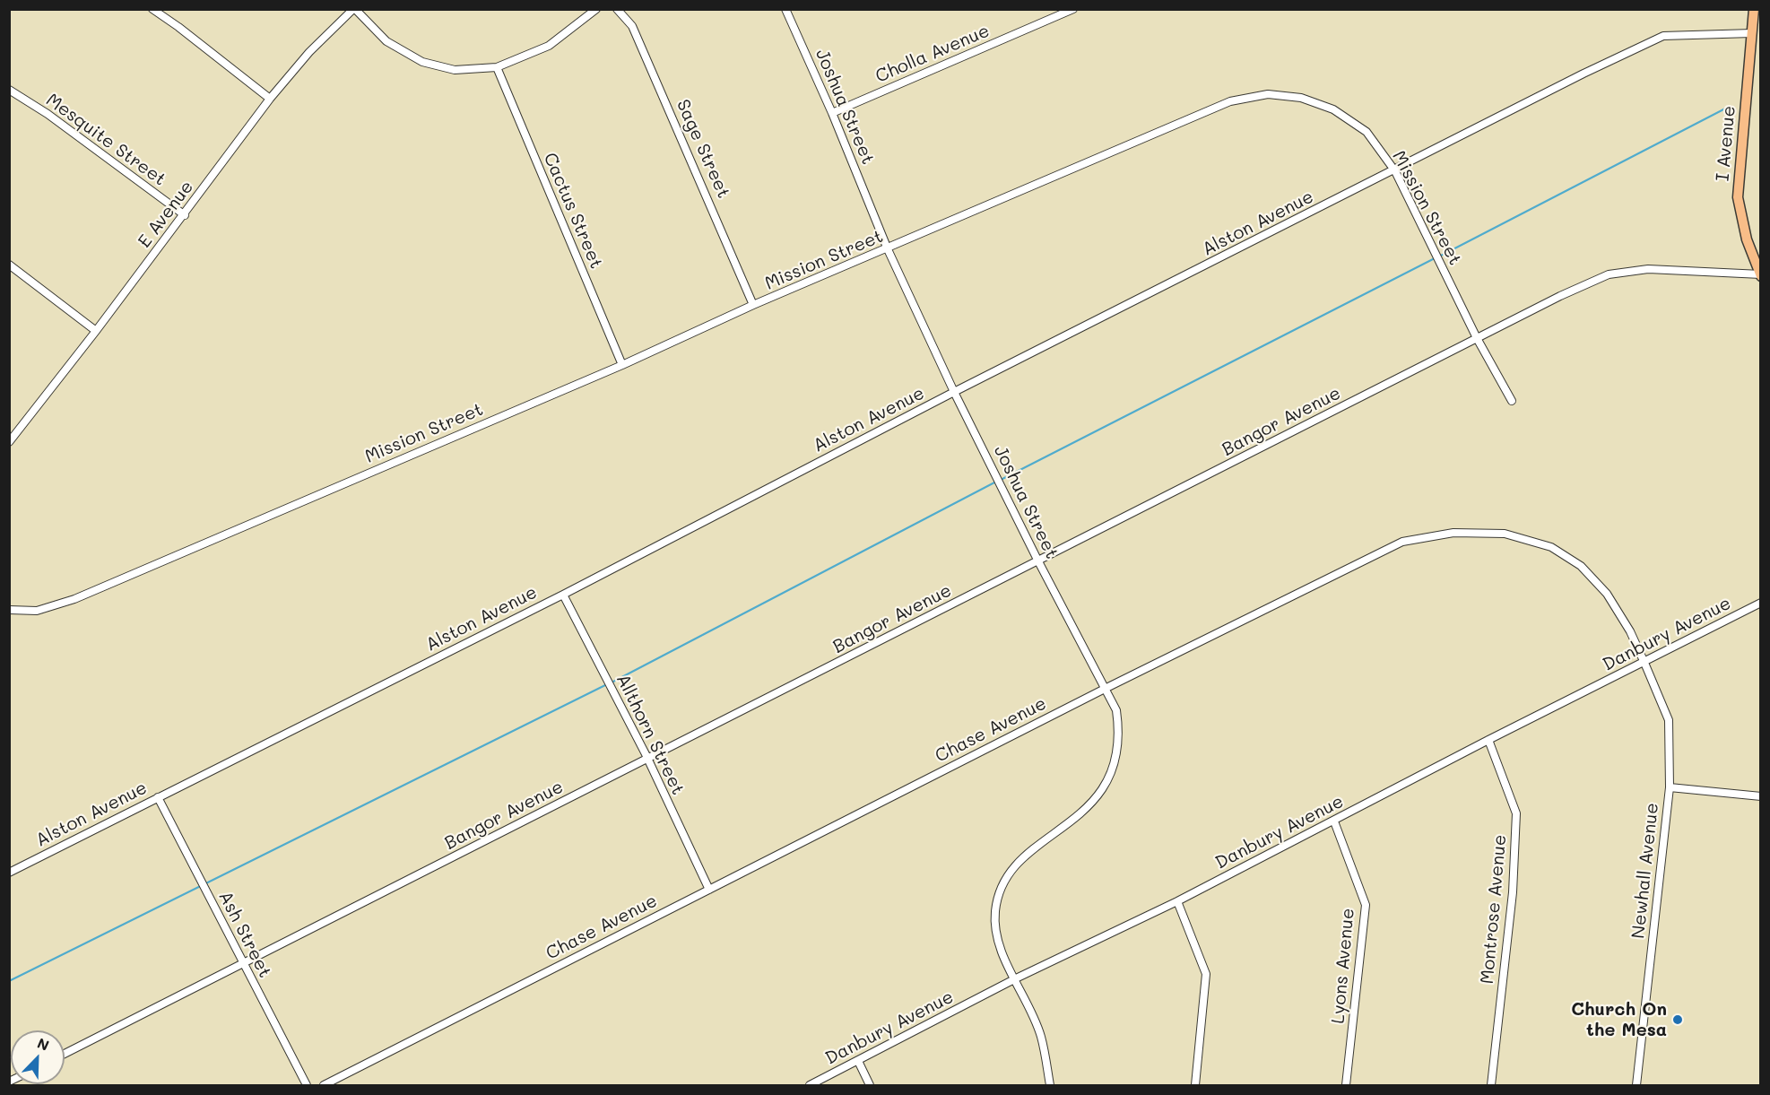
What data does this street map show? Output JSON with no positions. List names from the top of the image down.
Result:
{
  "streets": {
    "main road": ["I Avenue"],
    "street": [
      "Cholla Avenue",
      "Joshua Street",
      "Mesquite Street",
      "Sage Street",
      "Mission Street",
      "Cactus Street",
      "E Avenue",
      "Alston Avenue",
      "Bangor Avenue",
      "Danbury Avenue",
      "Chase Avenue",
      "Allthorn Street",
      "Newhall Avenue",
      "Montrose Avenue",
      "Ash Street",
      "Lyons Avenue"
    ]
  },
  "crossings": [
    ["Cholla Avenue", "Joshua Street"],
    ["Joshua Street", "Mission Street"],
    ["Joshua Street", "Alston Avenue"],
    ["Joshua Street", "Bangor Avenue"],
    ["Joshua Street", "Danbury Avenue"],
    ["Joshua Street", "Chase Avenue"],
    ["Mesquite Street", "E Avenue"],
    ["I Avenue", "Alston Avenue"],
    ["I Avenue", "Bangor Avenue"],
    ["Sage Street", "Mission Street"],
    ["Mission Street", "Cactus Street"],
    ["Mission Street", "Alston Avenue"],
    ["Mission Street", "Bangor Avenue"],
    ["Alston Avenue", "Allthorn Street"],
    ["Alston Avenue", "Ash Street"],
    ["Bangor Avenue", "Allthorn Street"],
    ["Bangor Avenue", "Ash Street"],
    ["Danbury Avenue", "Chase Avenue"],
    ["Danbury Avenue", "Newhall Avenue"],
    ["Danbury Avenue", "Montrose Avenue"],
    ["Danbury Avenue", "Lyons Avenue"],
    ["Chase Avenue", "Allthorn Street"],
    ["Chase Avenue", "Newhall Avenue"]
  ],
  "places": ["Church On the Mesa"],
  "north": "top right"
}
